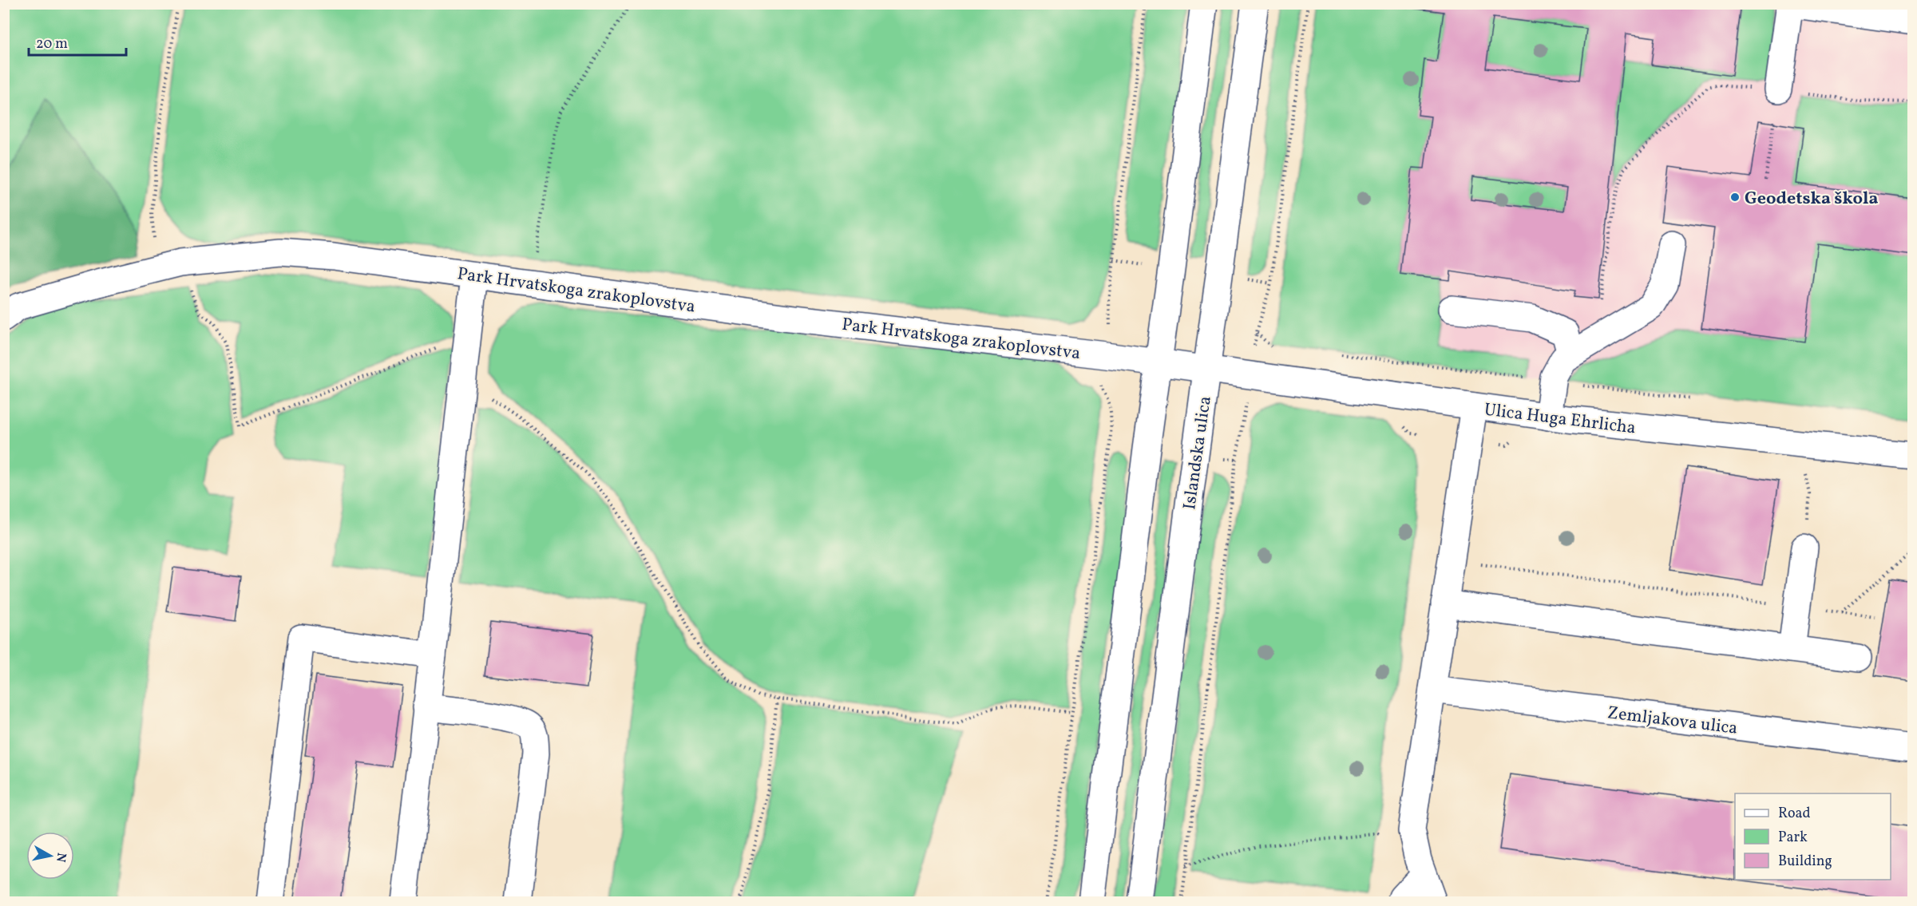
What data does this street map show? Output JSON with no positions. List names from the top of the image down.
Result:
{
  "streets": {
    "street": [
      "Park Hrvatskoga zrakoplovstva",
      "Ulica Huga Ehrlicha",
      "Islandska ulica",
      "Zemljakova ulica"
    ]
  },
  "crossings": [
    ["Park Hrvatskoga zrakoplovstva", "Ulica Huga Ehrlicha"],
    ["Park Hrvatskoga zrakoplovstva", "Islandska ulica"],
    ["Ulica Huga Ehrlicha", "Islandska ulica"]
  ],
  "places": ["Geodetska škola"],
  "legend": ["Road", "Park", "Building"],
  "scale_bar": "20 m",
  "north": "right"
}
